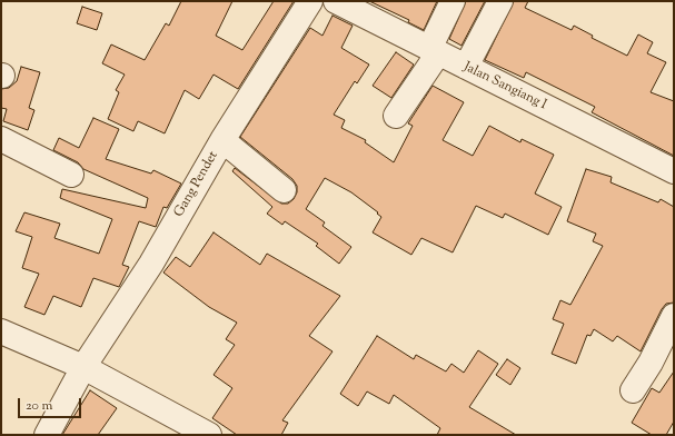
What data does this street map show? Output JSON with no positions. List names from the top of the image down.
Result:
{
  "streets": {
    "street": ["Jalan Sangiang I", "Gang Pendet"]
  },
  "scale_bar": "20 m"
}
